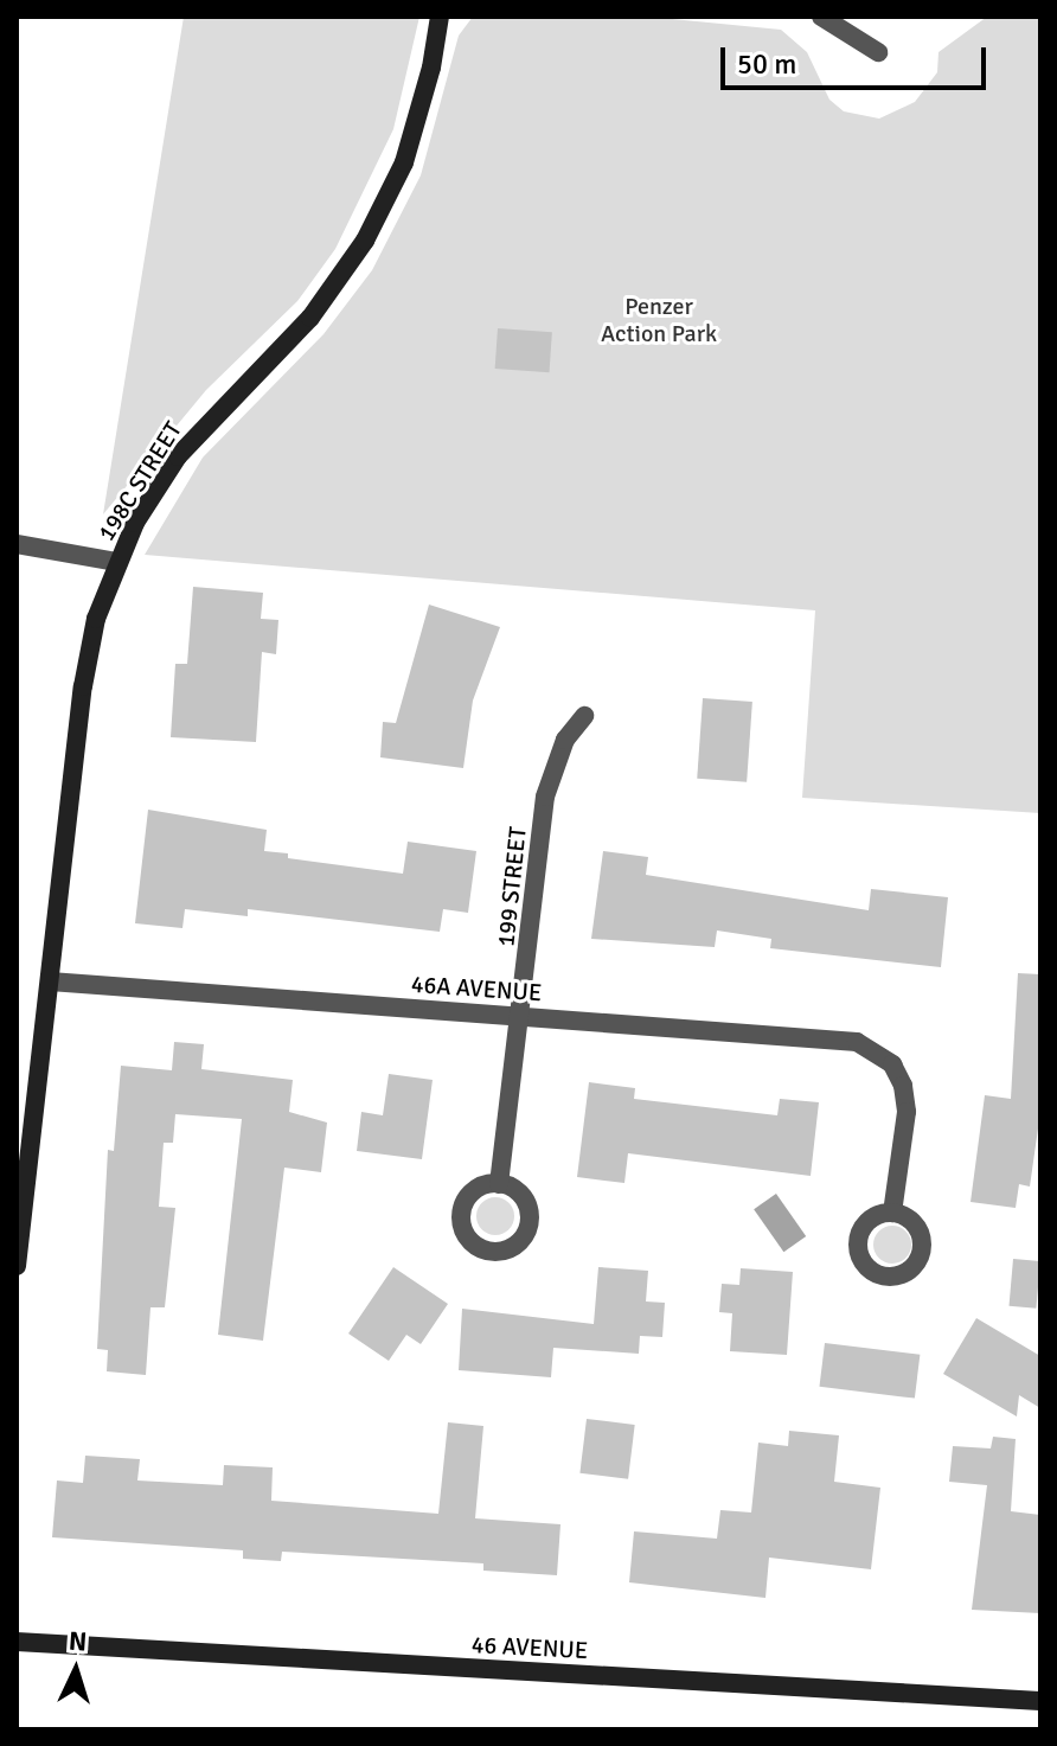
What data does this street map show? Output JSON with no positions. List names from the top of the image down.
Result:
{
  "streets": {
    "street": [
      "198C STREET",
      "199 STREET",
      "46A AVENUE",
      "46 AVENUE"
    ]
  },
  "crossings": [
    ["198C STREET", "46A AVENUE"],
    ["199 STREET", "46A AVENUE"]
  ],
  "parks": ["Penzer Action Park"],
  "scale_bar": "50 m",
  "north": "top"
}
